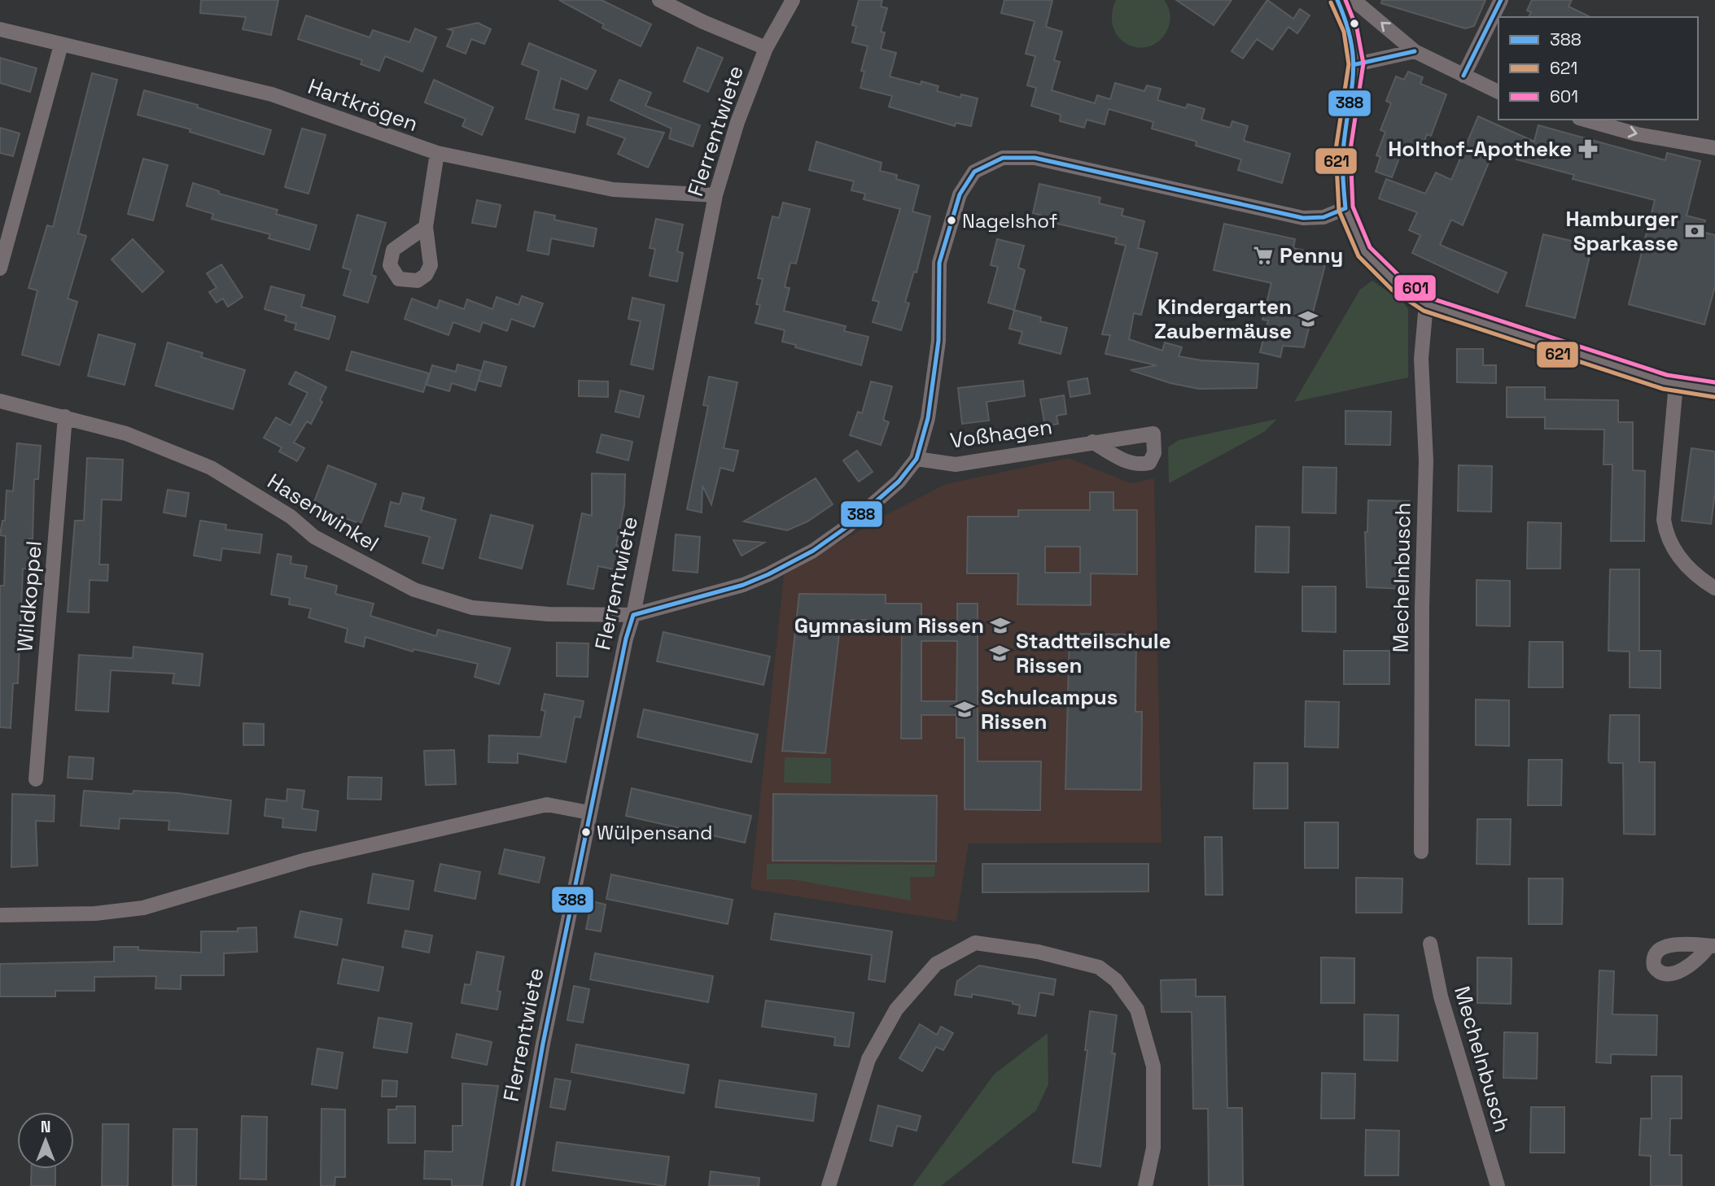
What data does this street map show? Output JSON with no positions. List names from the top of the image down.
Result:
{
  "streets": {
    "street": [
      "Hartkrögen",
      "Flerrentwiete",
      "Voßhagen",
      "Hasenwinkel",
      "Mechelnbusch",
      "Wildkoppel"
    ]
  },
  "crossings": [
    ["Hartkrögen", "Flerrentwiete"],
    ["Flerrentwiete", "Hasenwinkel"],
    ["Hasenwinkel", "Wildkoppel"]
  ],
  "places": {
    "pharmacy": ["Holthof-Apotheke"],
    "other": ["Nagelshof", "Wülpensand"],
    "bank": ["Hamburger Sparkasse"],
    "supermarket": ["Penny"],
    "school or university": [
      "Kindergarten Zaubermäuse",
      "Gymnasium Rissen",
      "Stadtteilschule Rissen",
      "Schulcampus Rissen"
    ]
  },
  "lines": ["transit line 388", "transit line 601", "transit line 621"],
  "legend": ["388", "621", "601"],
  "north": "top"
}
